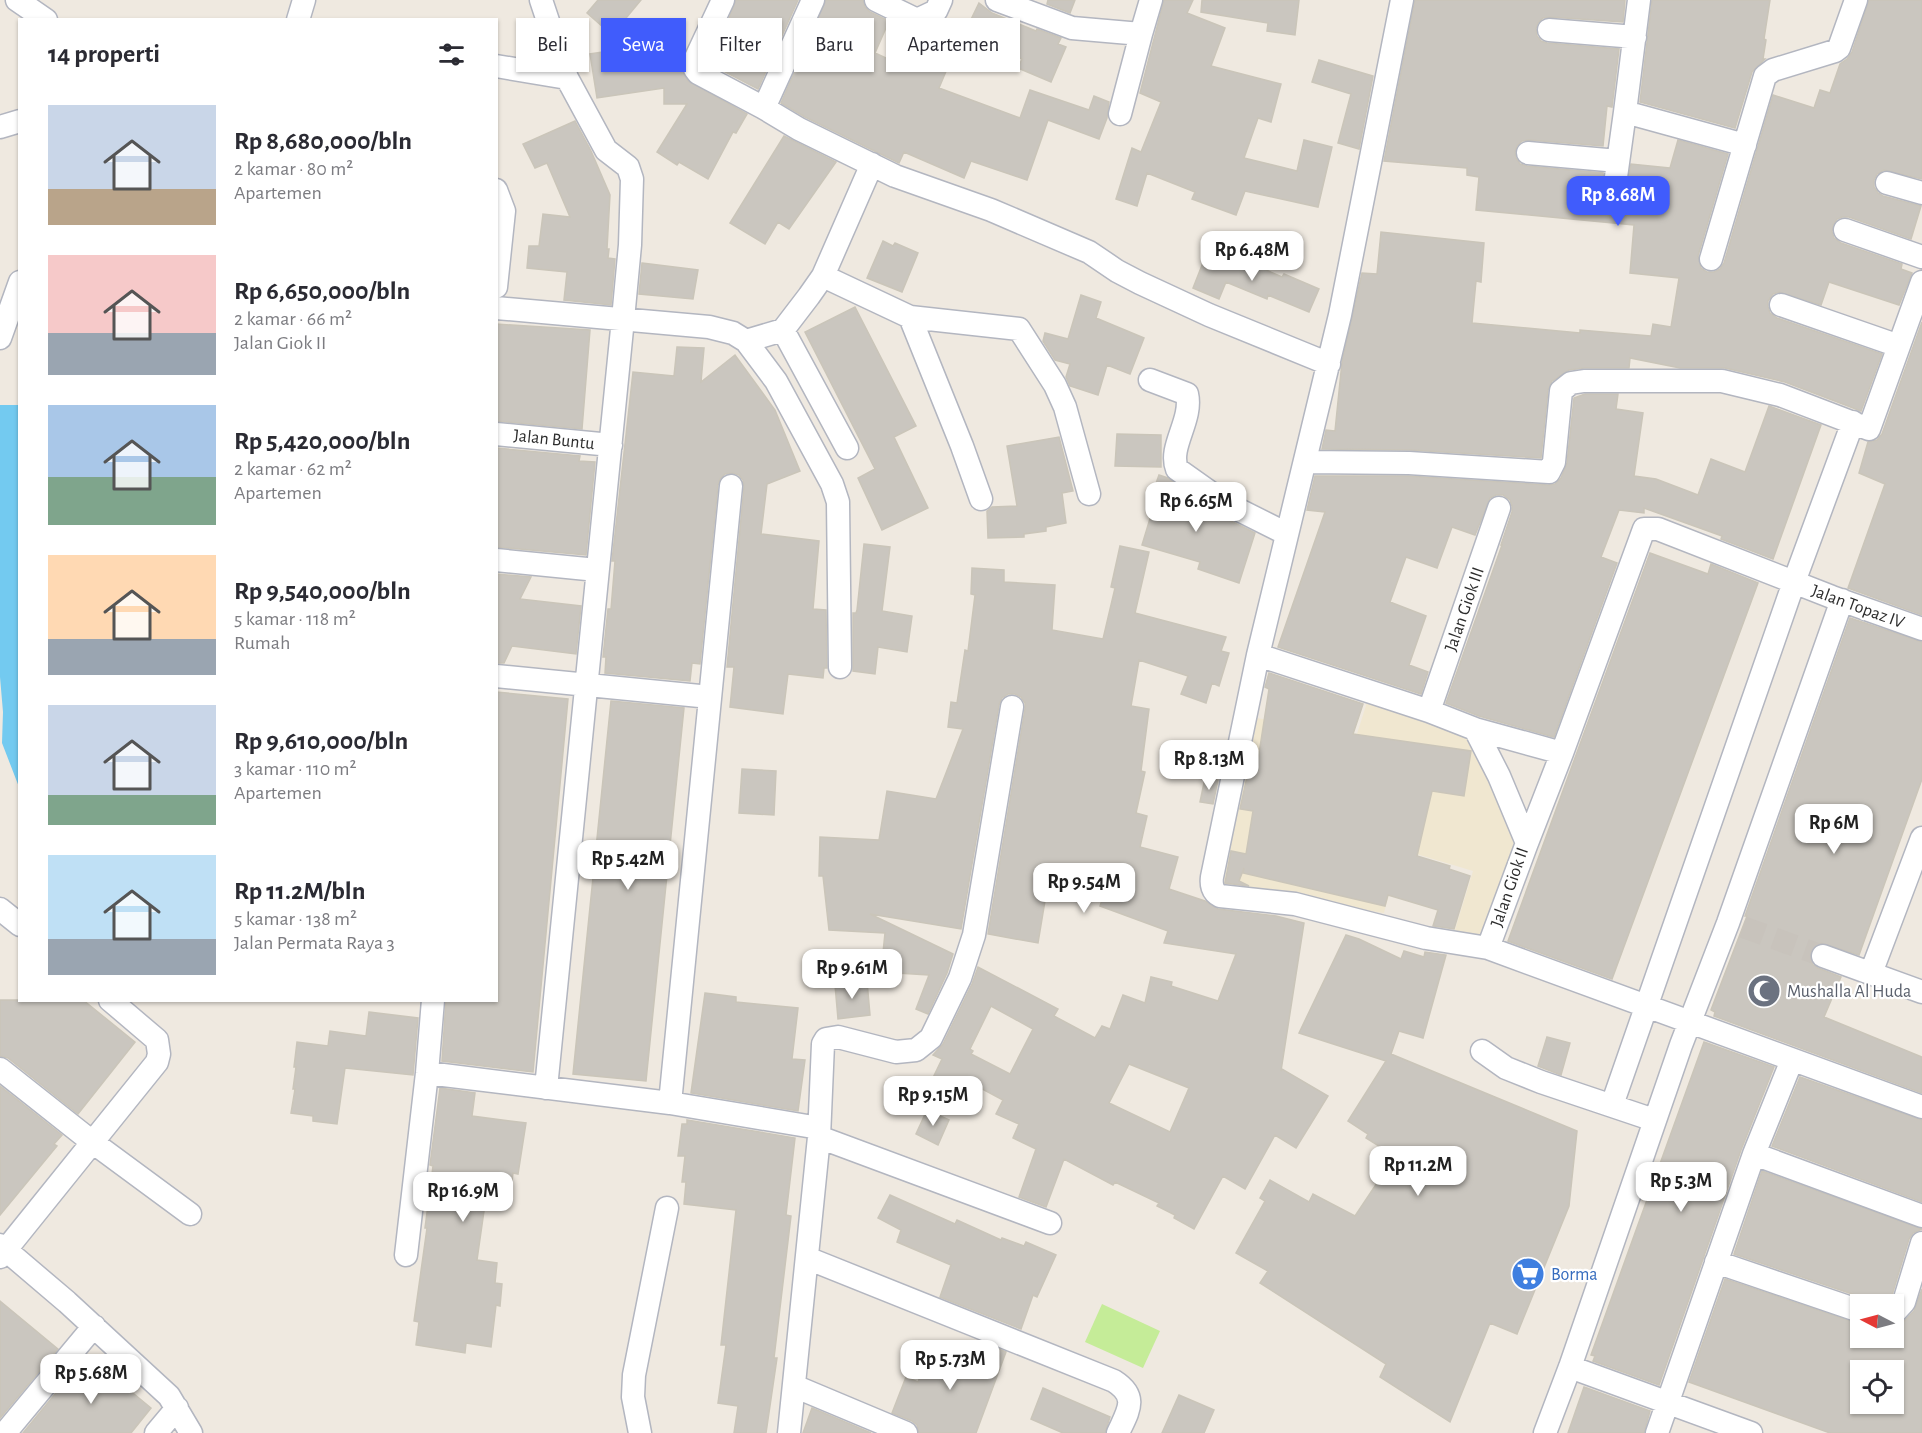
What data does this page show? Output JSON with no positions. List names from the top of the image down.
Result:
{
  "streets": {
    "street": [
      "Jalan Buntu",
      "Jalan Topaz IV",
      "Jalan Giok III",
      "Jalan Giok II"
    ]
  },
  "places": {
    "mosque": ["Mushalla Al Huda"],
    "supermarket": ["Borma"]
  },
  "north": "left",
  "page": {
    "chip": [
      "Beli",
      "Sewa",
      "Filter",
      "Baru",
      "Apartemen"
    ],
    "heading": "14 properti",
    "list": [
      {
        "name": "Rp 8,680,000/bln",
        "note": "2 kamar · 80 m² · Apartemen"
      },
      {
        "name": "Rp 6,650,000/bln",
        "note": "2 kamar · 66 m² · Jalan Giok II"
      },
      {
        "name": "Rp 5,420,000/bln",
        "note": "2 kamar · 62 m² · Apartemen"
      },
      {
        "name": "Rp 9,540,000/bln",
        "note": "5 kamar · 118 m² · Rumah"
      },
      {
        "name": "Rp 9,610,000/bln",
        "note": "3 kamar · 110 m² · Apartemen"
      },
      {
        "name": "Rp 11.2M/bln",
        "note": "5 kamar · 138 m² · Jalan Permata Raya 3"
      }
    ],
    "price": [
      "Rp 8.68M",
      "Rp 6.48M",
      "Rp 6.65M",
      "Rp 8.13M",
      "Rp 6M",
      "Rp 5.42M",
      "Rp 9.54M",
      "Rp 9.61M",
      "Rp 9.15M",
      "Rp 11.2M",
      "Rp 5.3M",
      "Rp 16.9M",
      "Rp 5.73M",
      "Rp 5.68M"
    ]
  }
}
